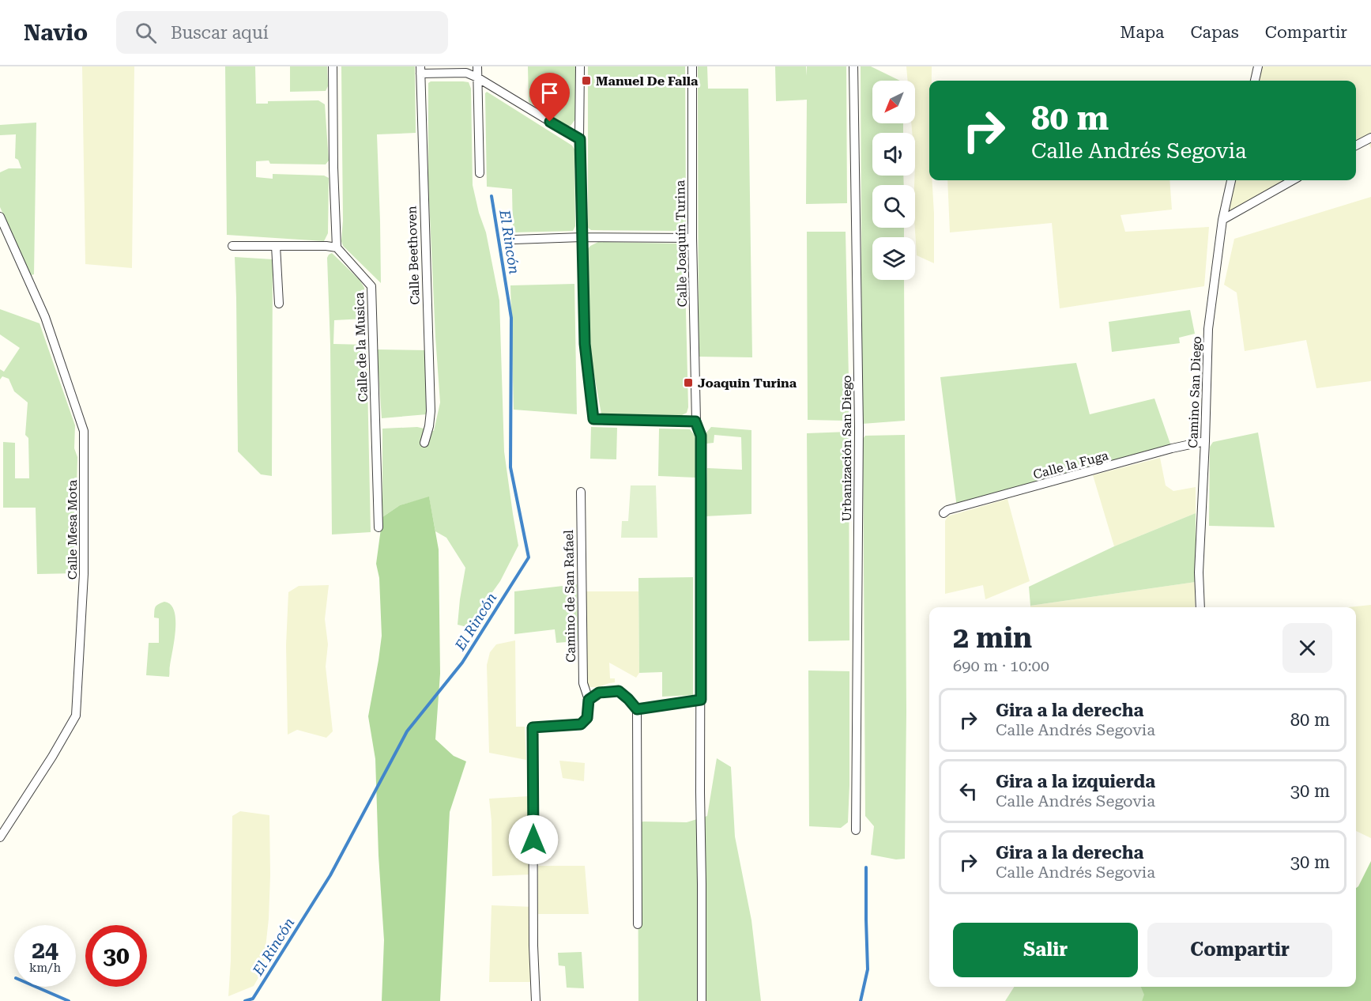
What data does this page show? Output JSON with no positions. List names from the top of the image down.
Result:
{
  "streets": {
    "street": [
      "Calle Joaquín Turina",
      "Calle Beethoven",
      "Calle de la Musica",
      "Camino San Diego",
      "Urbanización San Diego",
      "Calle la Fuga",
      "Calle Mesa Mota",
      "Camino de San Rafael"
    ]
  },
  "crossings": [
    ["Camino San Diego", "Calle la Fuga"]
  ],
  "water": ["El Rincón"],
  "places": {
    "transit": ["Manuel De Falla", "Joaquin Turina"]
  },
  "north": "bottom left",
  "page": {
    "header": "Navio",
    "search": "Buscar aquí",
    "nav": ["Mapa", "Capas", "Compartir"],
    "turn": ["80 m", "Calle Andrés Segovia"],
    "heading": ["2 min", "690 m · 10:00"],
    "list": [
      {
        "name": "Gira a la derecha",
        "note": "Calle Andrés Segovia",
        "value": "80 m"
      },
      {
        "name": "Gira a la izquierda",
        "note": "Calle Andrés Segovia",
        "value": "30 m"
      },
      {
        "name": "Gira a la derecha",
        "note": "Calle Andrés Segovia",
        "value": "30 m"
      }
    ],
    "buttons": ["Salir", "Compartir"],
    "speed": "24 km/h",
    "limit": "30"
  }
}
